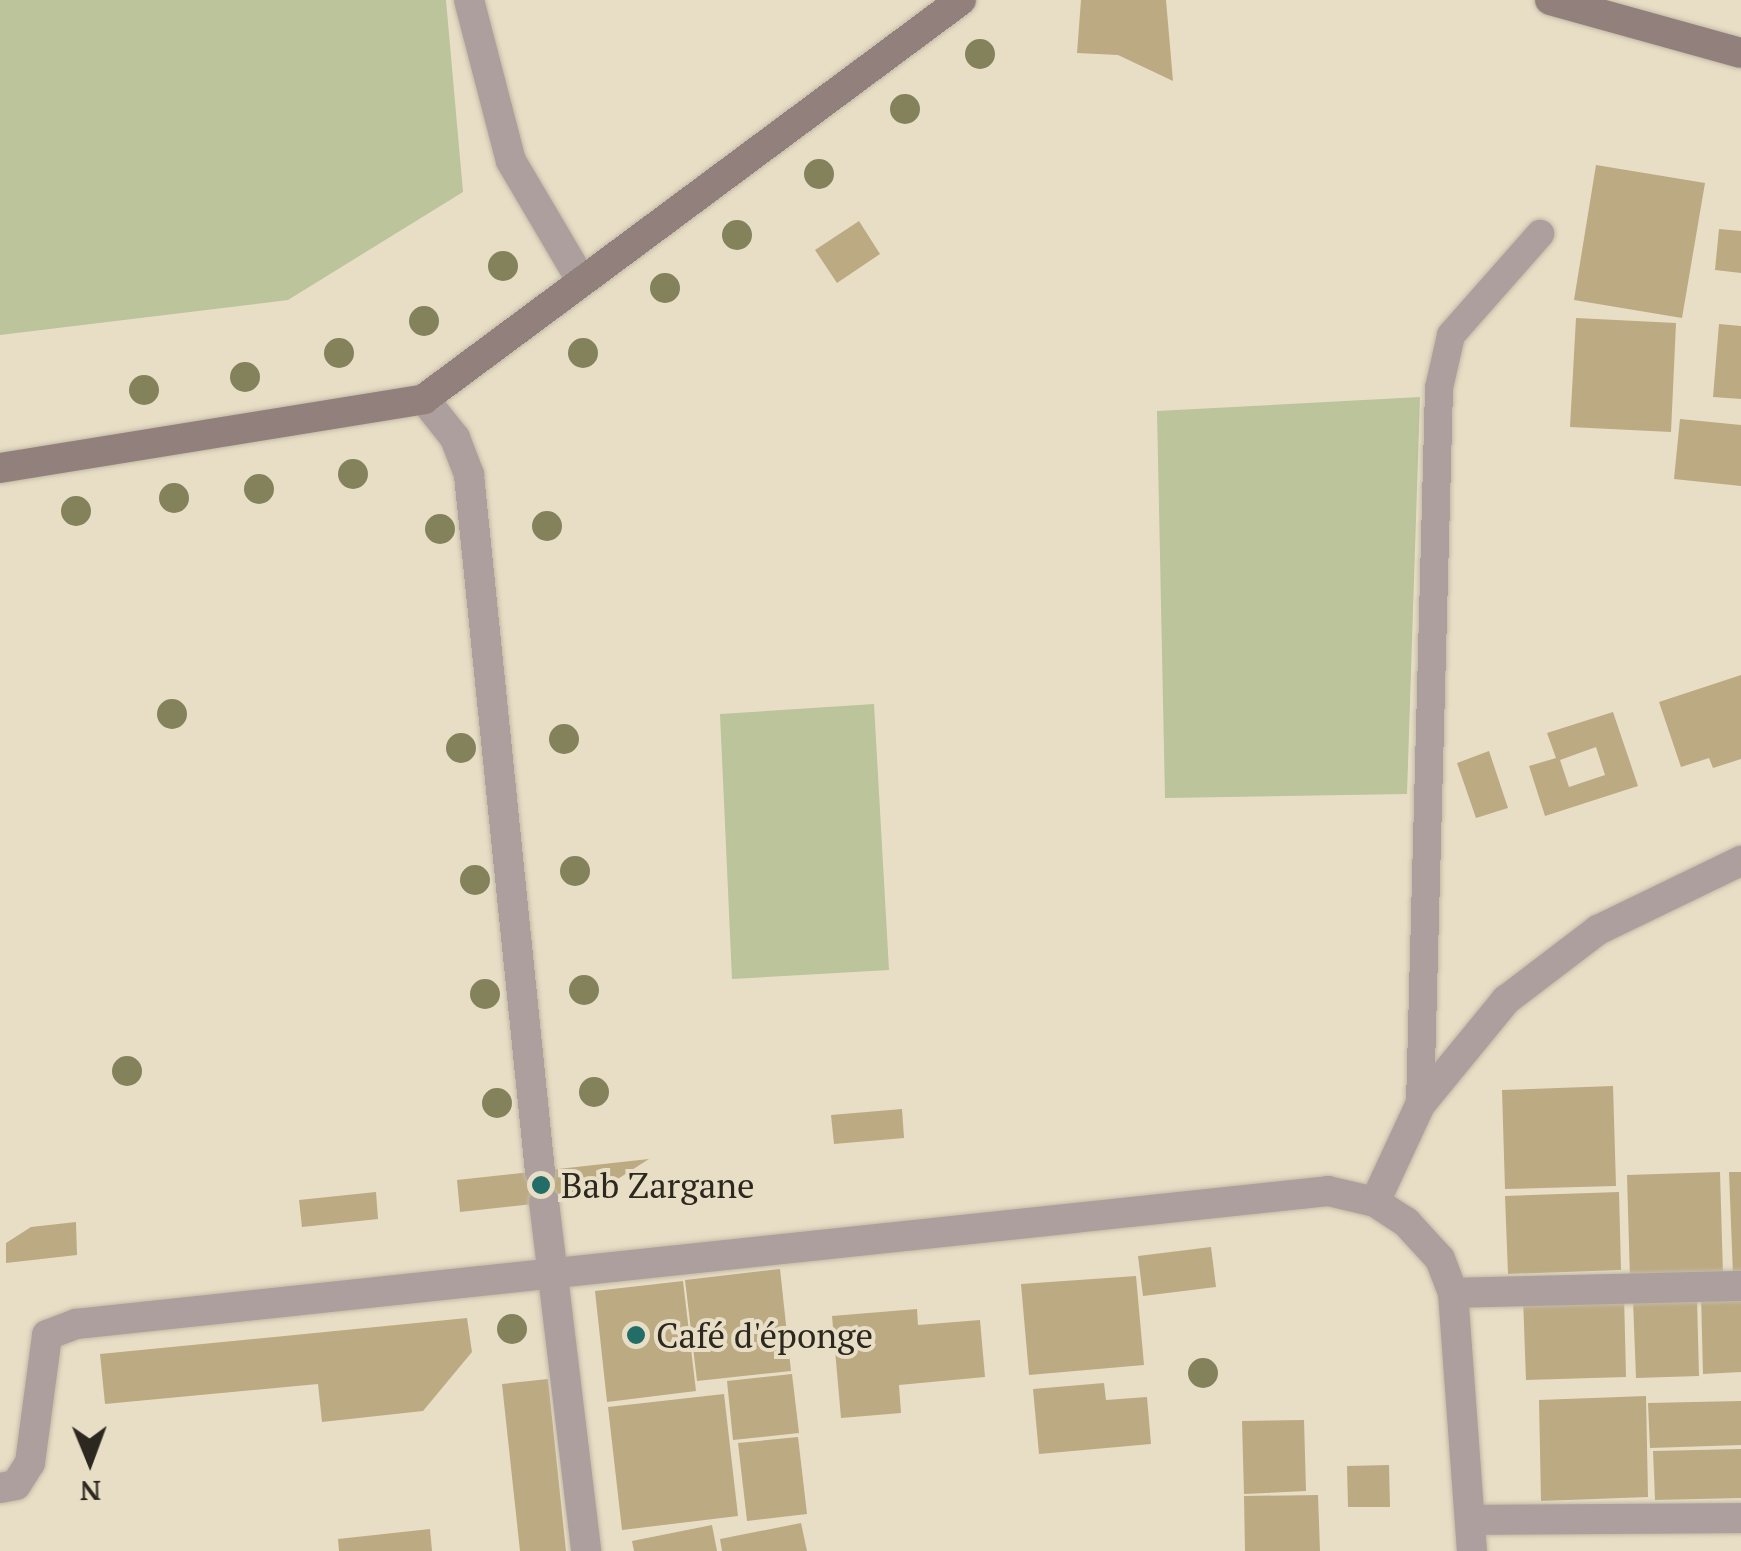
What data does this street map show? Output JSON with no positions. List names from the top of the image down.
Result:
{
  "places": ["Bab Zargane", "Café d'éponge"],
  "north": "bottom"
}
